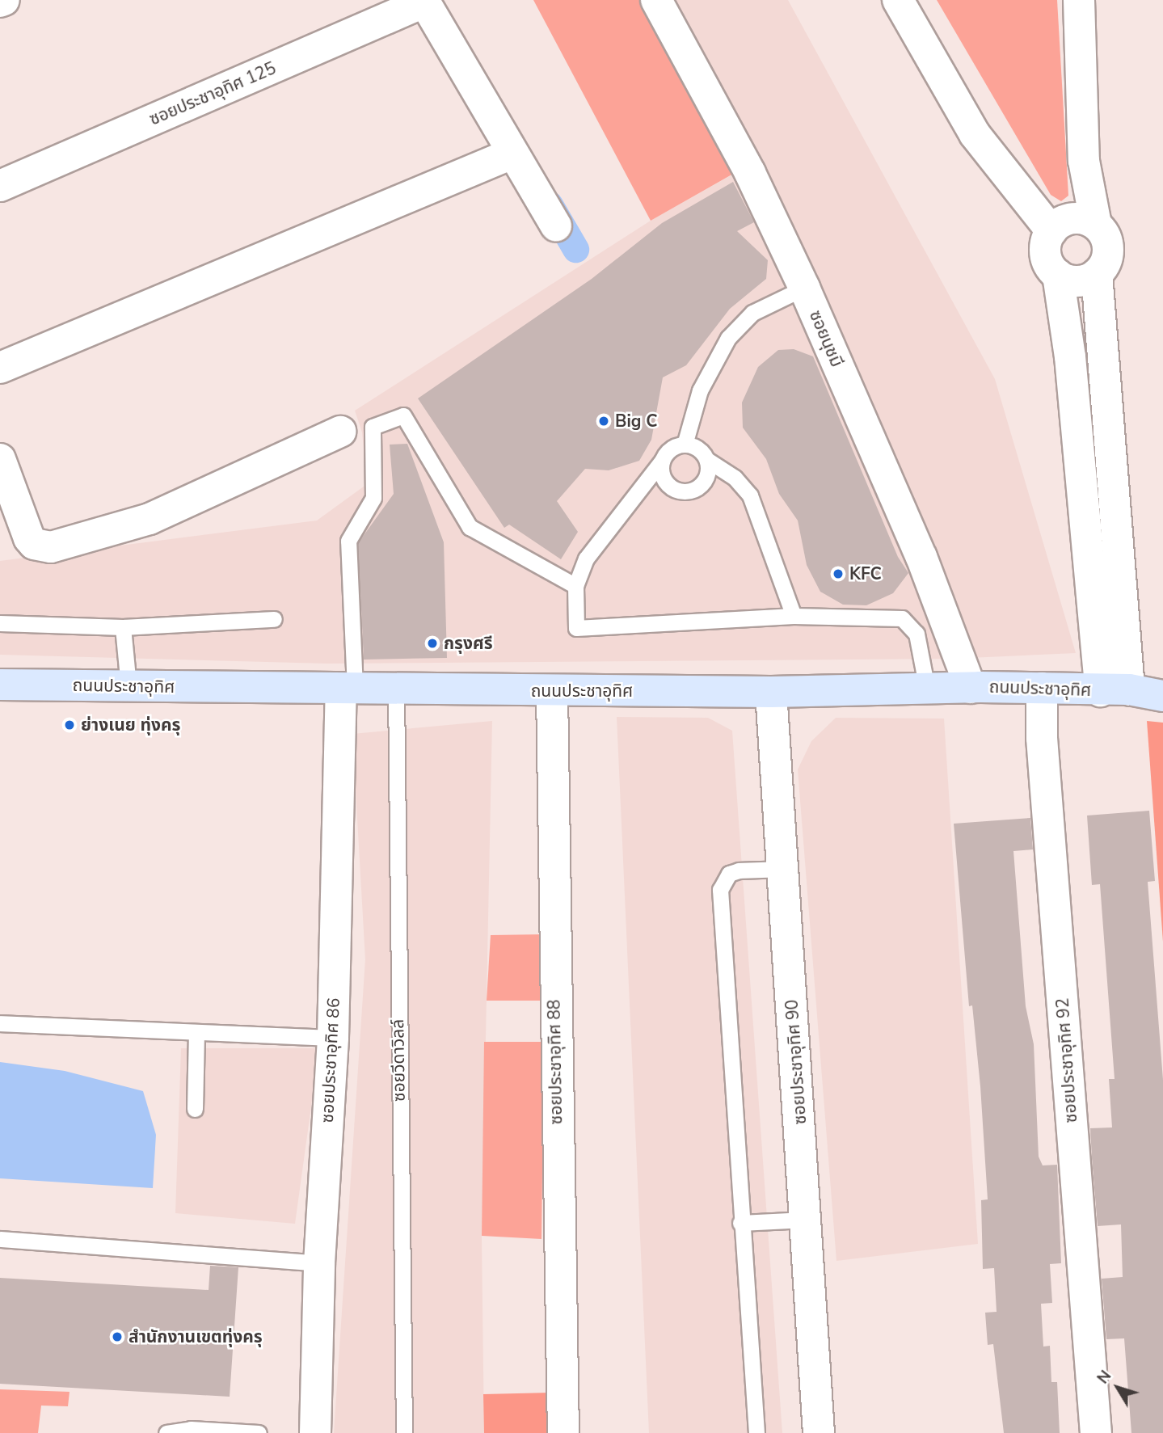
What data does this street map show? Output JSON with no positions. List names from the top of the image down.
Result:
{
  "streets": {
    "main road": ["ถนนประชาอุทิศ"],
    "street": [
      "ซอยประชาอุทิศ 125",
      "ซอยนุชมี",
      "ซอยประชาอุทิศ 86",
      "ซอยประชาอุทิศ 92",
      "ซอยประชาอุทิศ 88",
      "ซอยประชาอุทิศ 90"
    ],
    "lane": ["ซอยวีดาวิลล์"]
  },
  "crossings": [
    ["ซอยนุชมี", "ถนนประชาอุทิศ"],
    ["ถนนประชาอุทิศ", "ซอยประชาอุทิศ 86"],
    ["ถนนประชาอุทิศ", "ซอยวีดาวิลล์"],
    ["ถนนประชาอุทิศ", "ซอยประชาอุทิศ 92"],
    ["ถนนประชาอุทิศ", "ซอยประชาอุทิศ 88"],
    ["ถนนประชาอุทิศ", "ซอยประชาอุทิศ 90"]
  ],
  "places": [
    "Big C",
    "KFC",
    "กรุงศรี",
    "ย่างเนย ทุ่งครุ",
    "สำนักงานเขตทุ่งครุ"
  ],
  "north": "top left"
}
